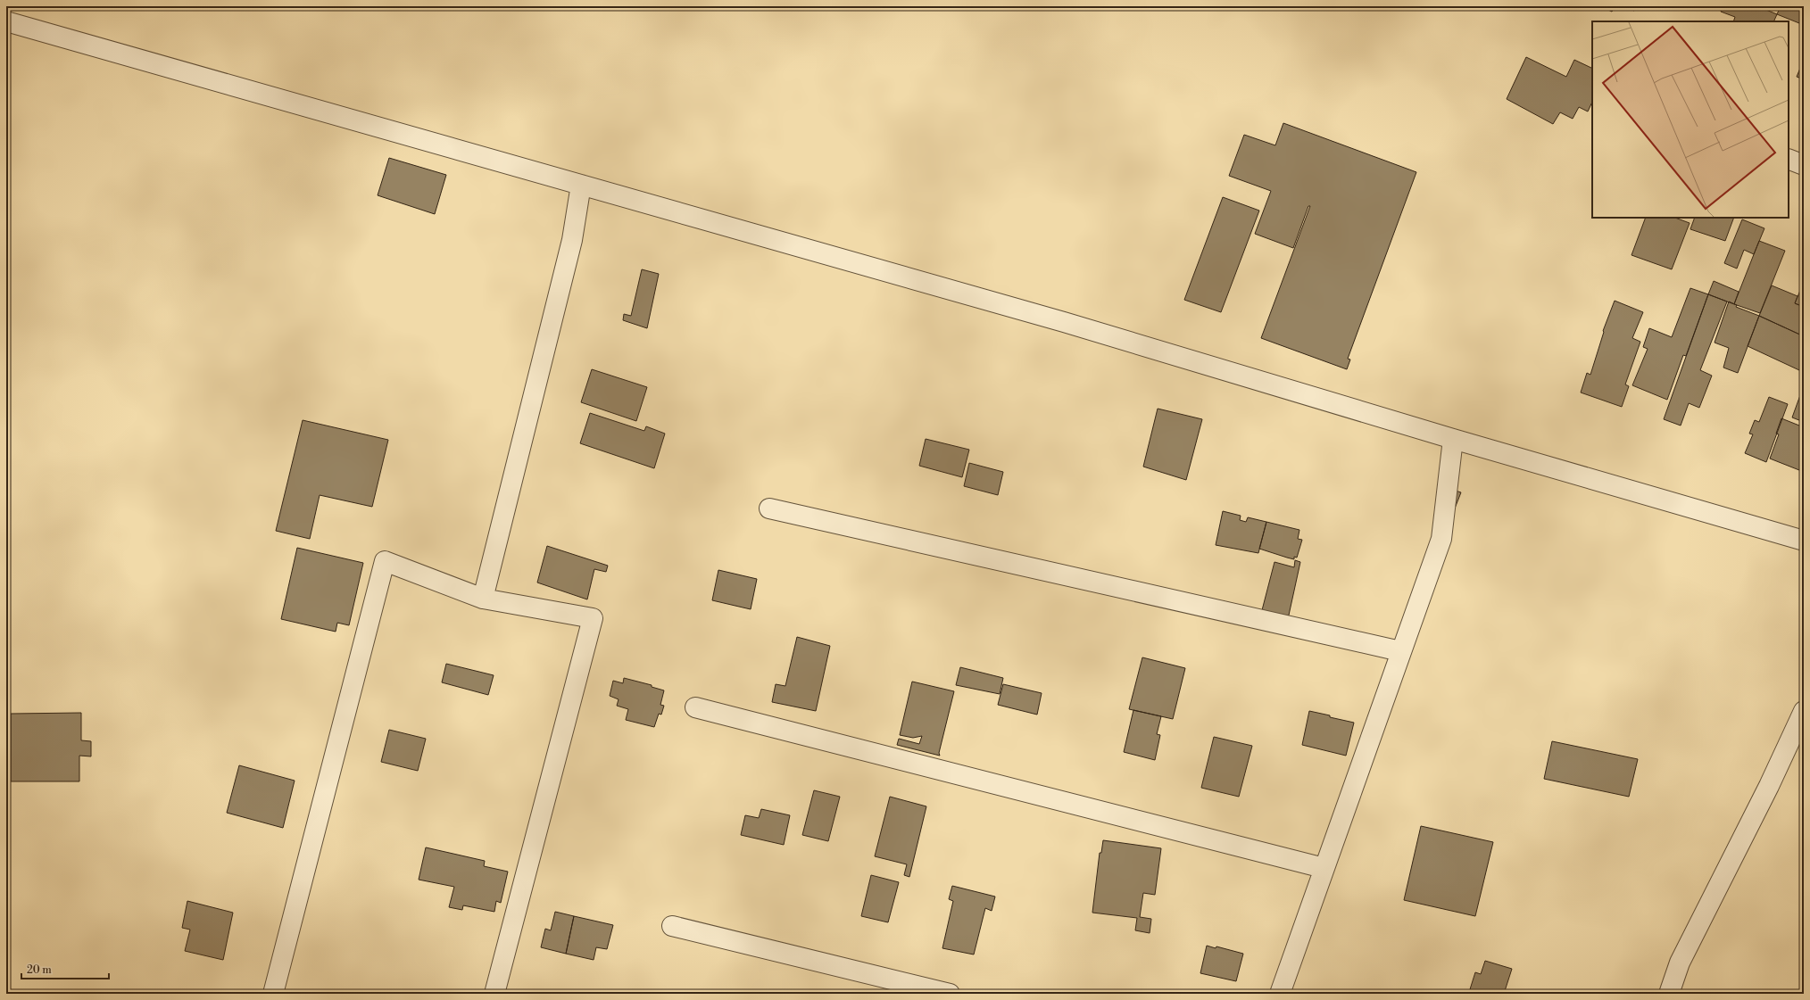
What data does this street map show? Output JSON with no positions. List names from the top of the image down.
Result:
{
  "scale_bar": "20 m"
}
